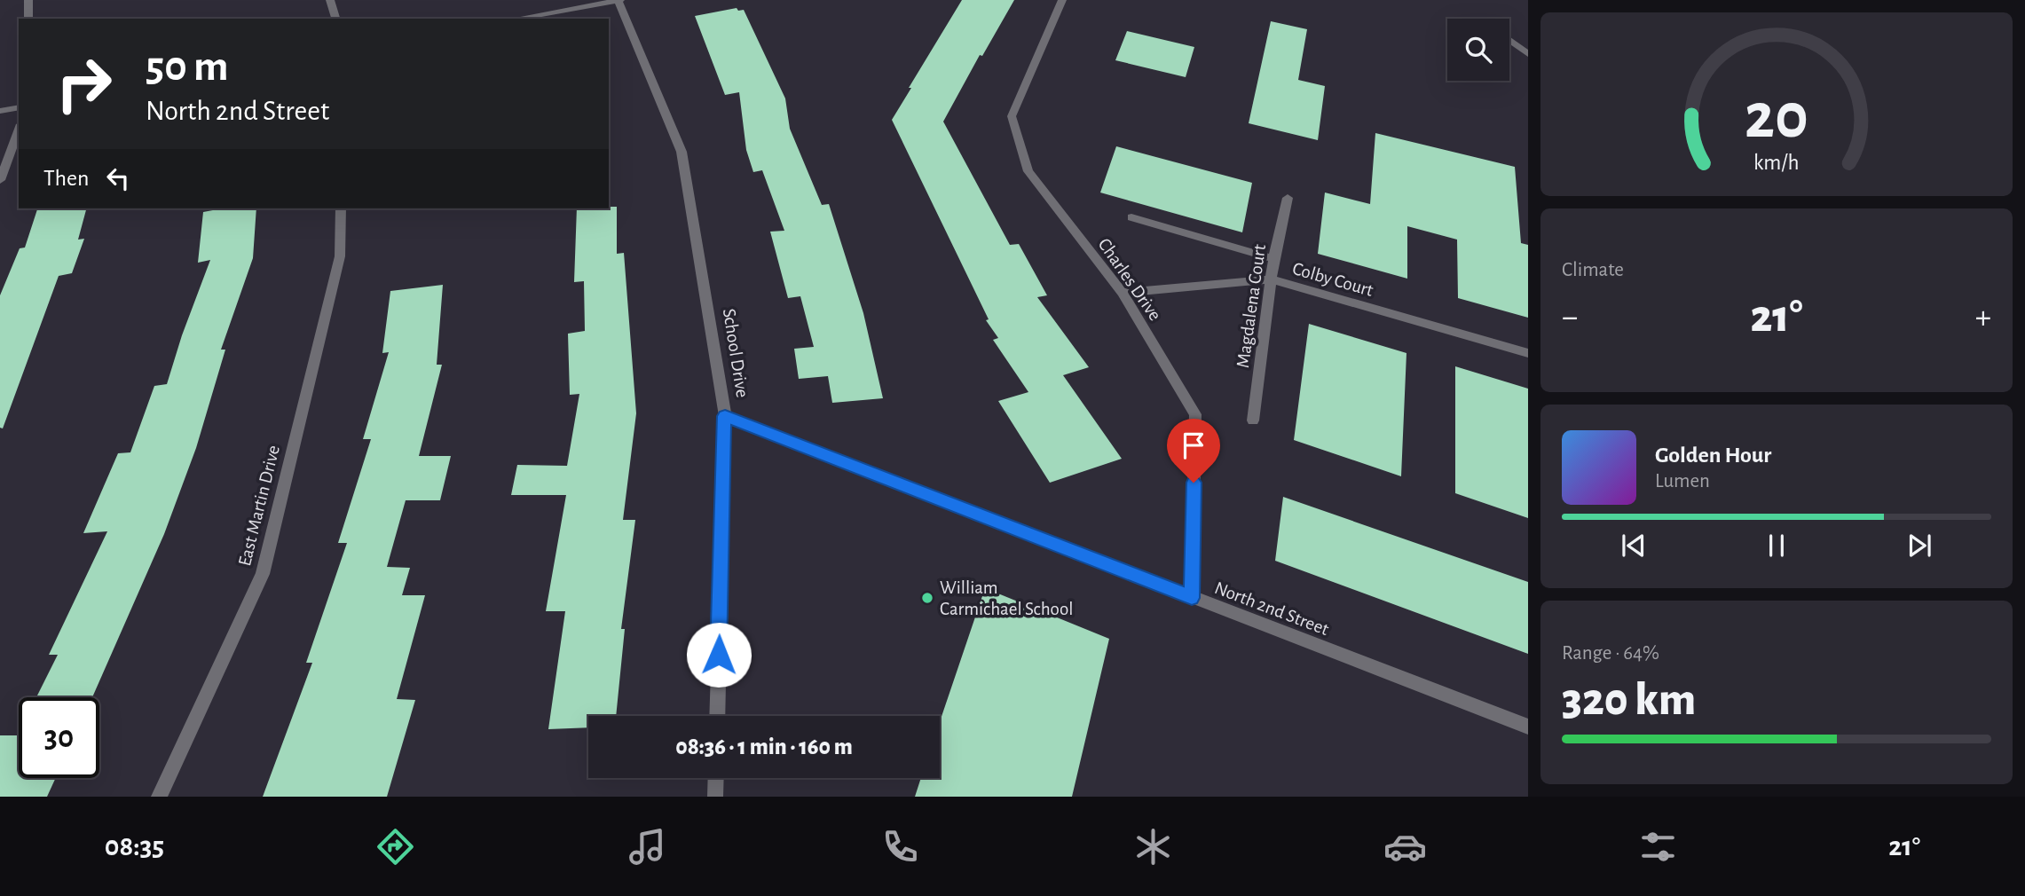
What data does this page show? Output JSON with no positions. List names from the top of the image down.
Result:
{
  "streets": {
    "street": [
      "Charles Drive",
      "Colby Court",
      "Magdalena Court",
      "School Drive",
      "East Martin Drive",
      "North 2nd Street"
    ]
  },
  "crossings": [
    ["Charles Drive", "Colby Court"],
    ["Charles Drive", "North 2nd Street"],
    ["Colby Court", "Magdalena Court"],
    ["School Drive", "North 2nd Street"]
  ],
  "places": ["William Carmichael School"],
  "page": {
    "turn": ["50 m", "North 2nd Street"],
    "then": "Then",
    "tile": [
      "Climate",
      ["Range · 64%", "320 km"]
    ],
    "heat": ["−", "21°", "+"],
    "song": ["Golden Hour", "Lumen"],
    "limit": "30",
    "trip": "08:36 · 1 min · 160 m",
    "tabs": ["08:35", "21°"],
    "gauge": ["20", "km/h"]
  }
}
